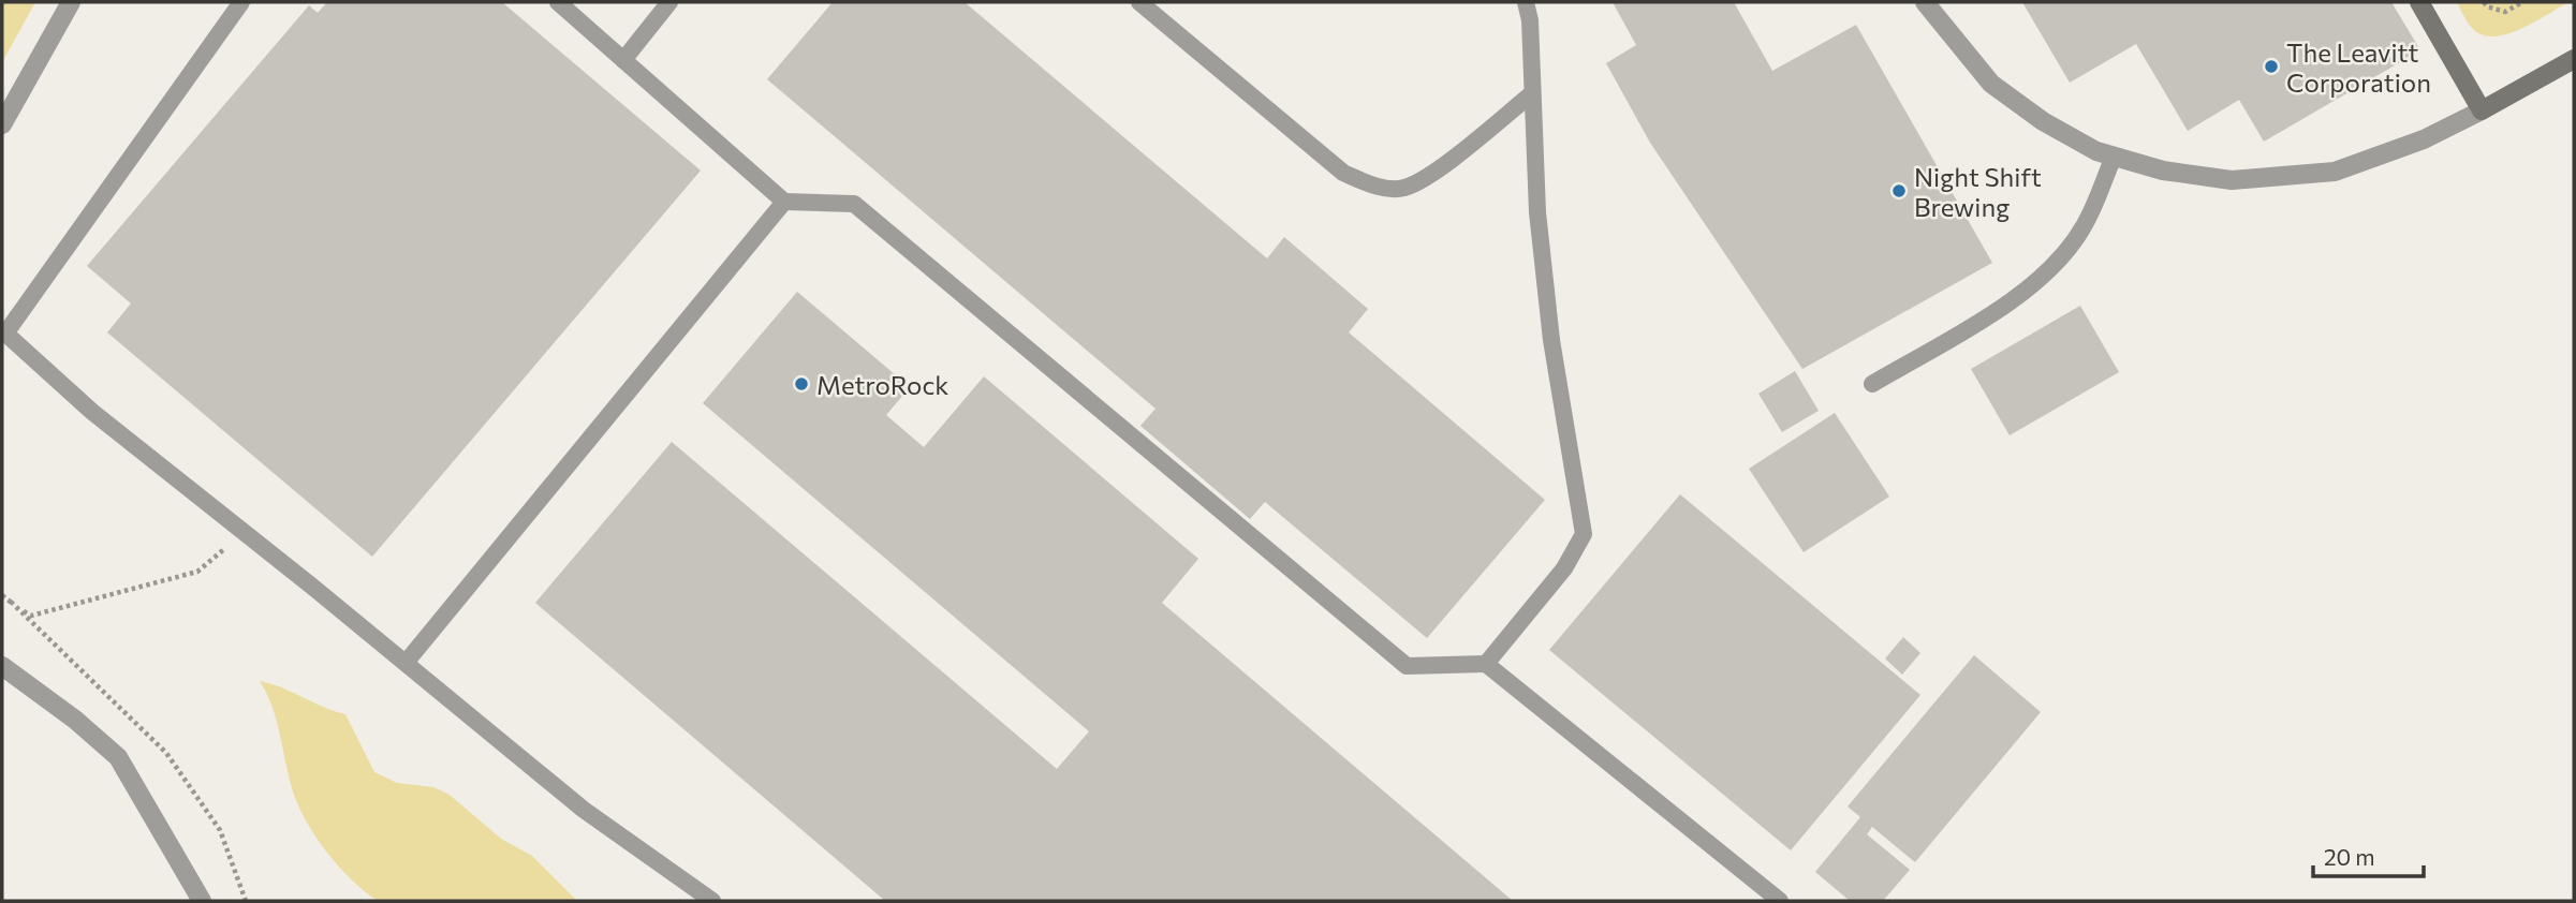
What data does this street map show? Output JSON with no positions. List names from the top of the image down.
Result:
{
  "places": ["The Leavitt Corporation", "Night Shift Brewing", "MetroRock"],
  "scale_bar": "20 m"
}
